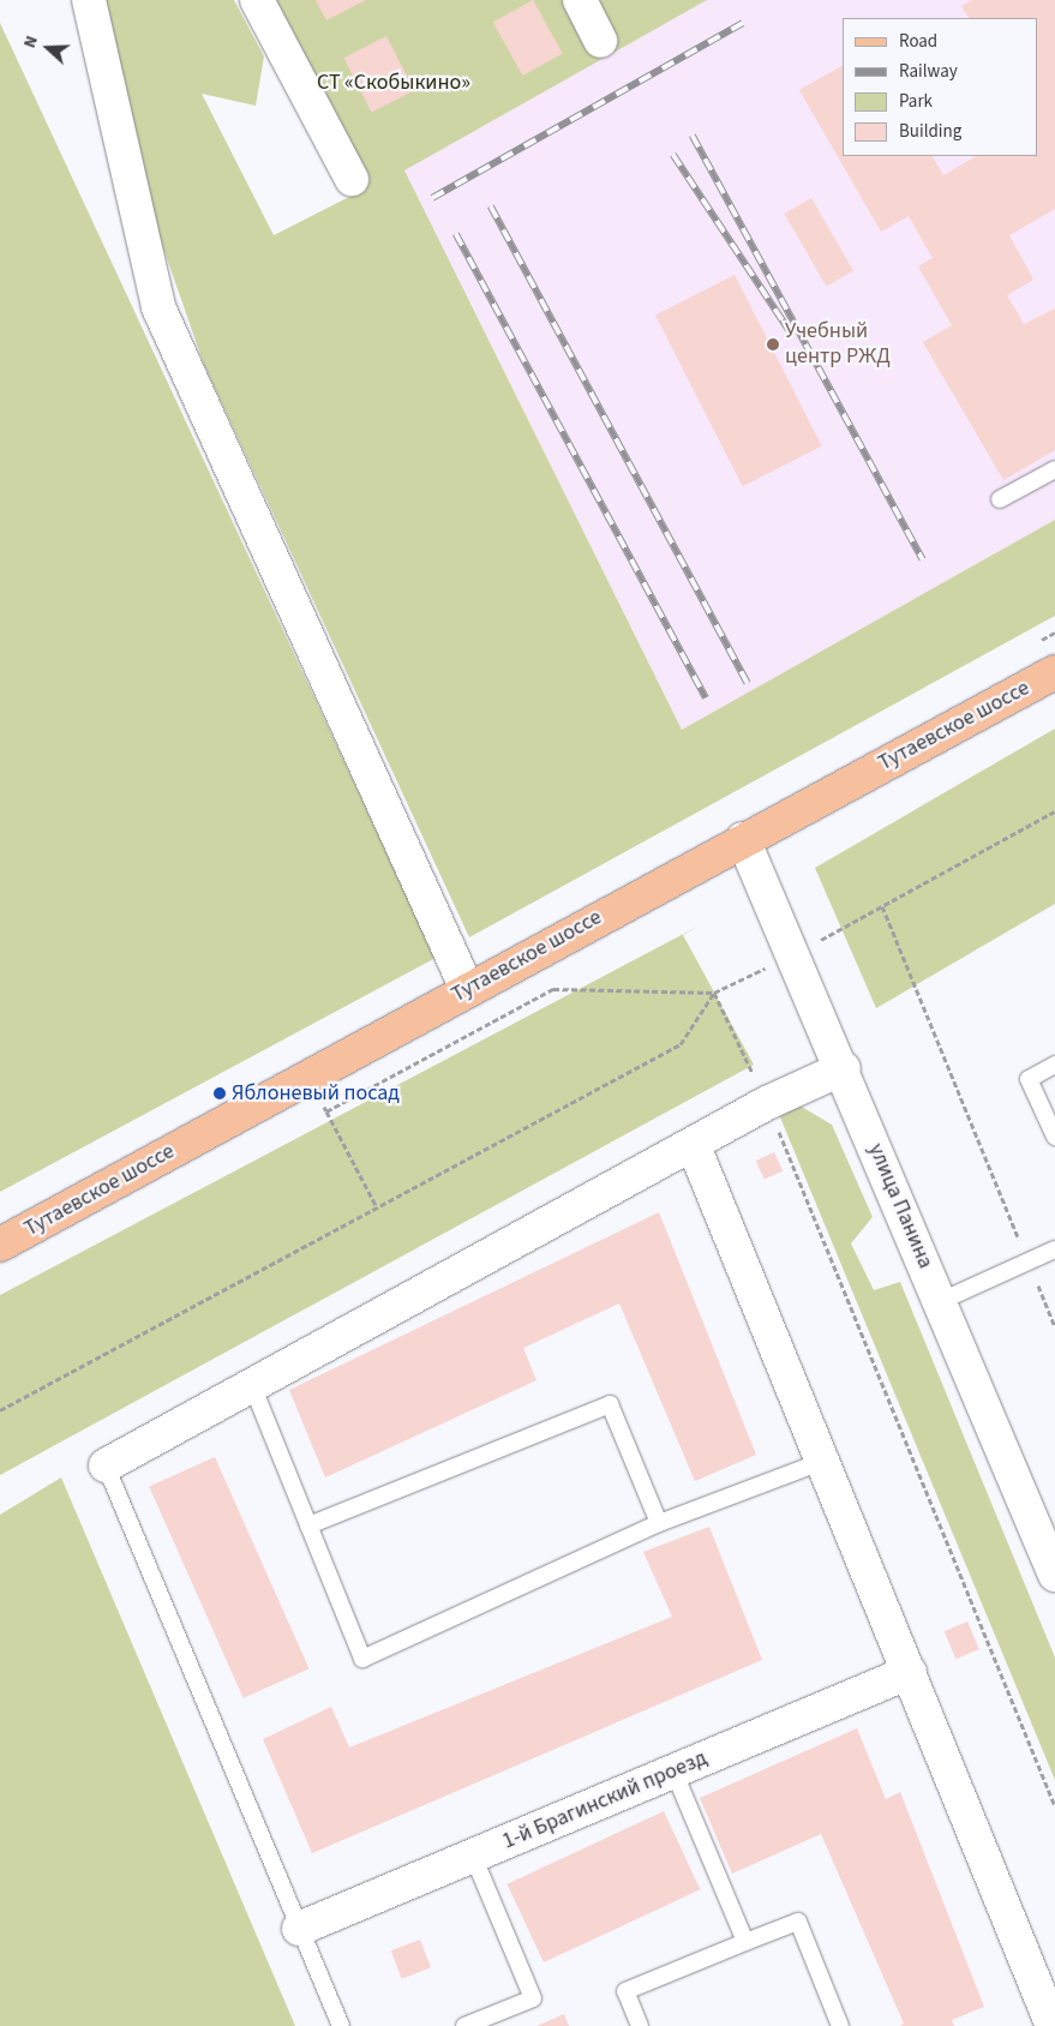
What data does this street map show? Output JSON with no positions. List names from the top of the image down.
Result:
{
  "streets": {
    "main road": ["Тутаевское шоссе"],
    "street": ["улица Панина", "1-й Брагинский проезд"]
  },
  "crossings": [
    ["Тутаевское шоссе", "улица Панина"]
  ],
  "parks": ["СТ «Скобыкино»"],
  "places": ["Учебный центр РЖД", "Яблоневый посад"],
  "legend": [
    "Road",
    "Railway",
    "Park",
    "Building"
  ],
  "north": "left"
}
